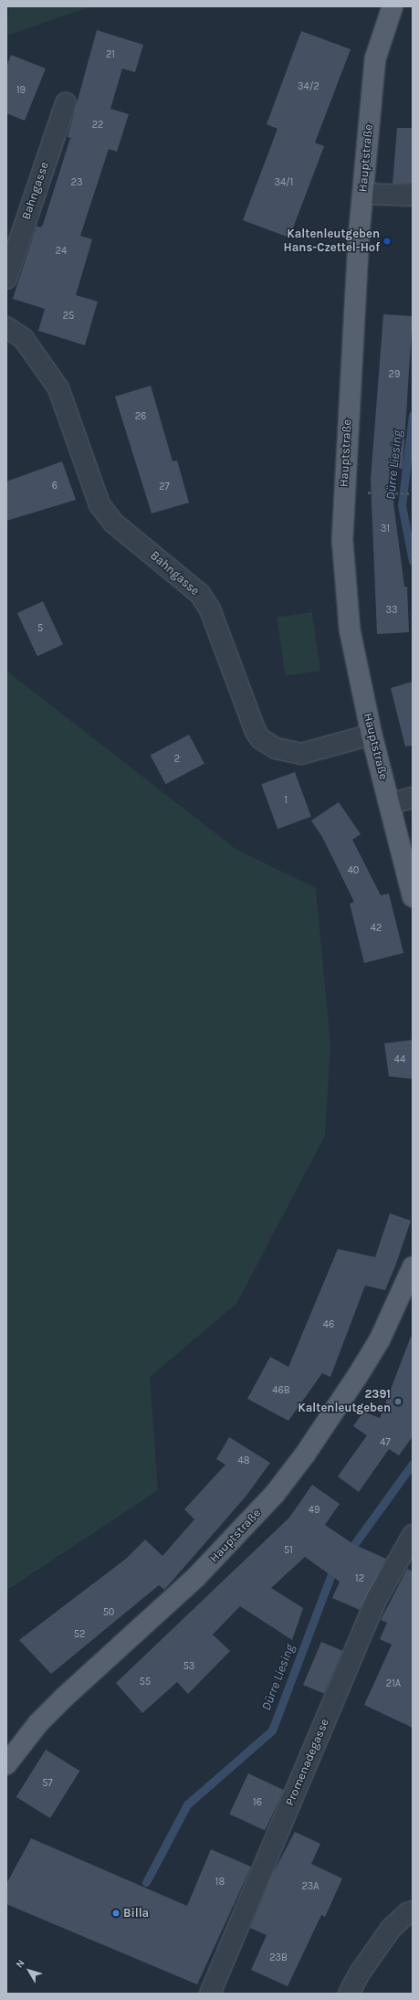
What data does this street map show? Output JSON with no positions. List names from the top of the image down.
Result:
{
  "streets": {
    "main road": ["Hauptstraße"],
    "street": ["Bahngasse", "Promenadegasse"]
  },
  "crossings": [
    ["Hauptstraße", "Bahngasse"]
  ],
  "water": ["Dürre Liesing"],
  "places": ["Kaltenleutgeben Hans-Czettel-Hof", "2391 Kaltenleutgeben", "Billa"],
  "house_numbers": [
    "21",
    "34/2",
    "19",
    "22",
    "23",
    "34/1",
    "24",
    "25",
    "29",
    "26",
    "6",
    "27",
    "31",
    "33",
    "5",
    "2",
    "1",
    "40",
    "42",
    "44",
    "46",
    "46B",
    "47",
    "48",
    "49",
    "51",
    "12",
    "50",
    "52",
    "53",
    "55",
    "21A",
    "57",
    "16",
    "18",
    "23A",
    "23B"
  ],
  "north": "top left"
}
